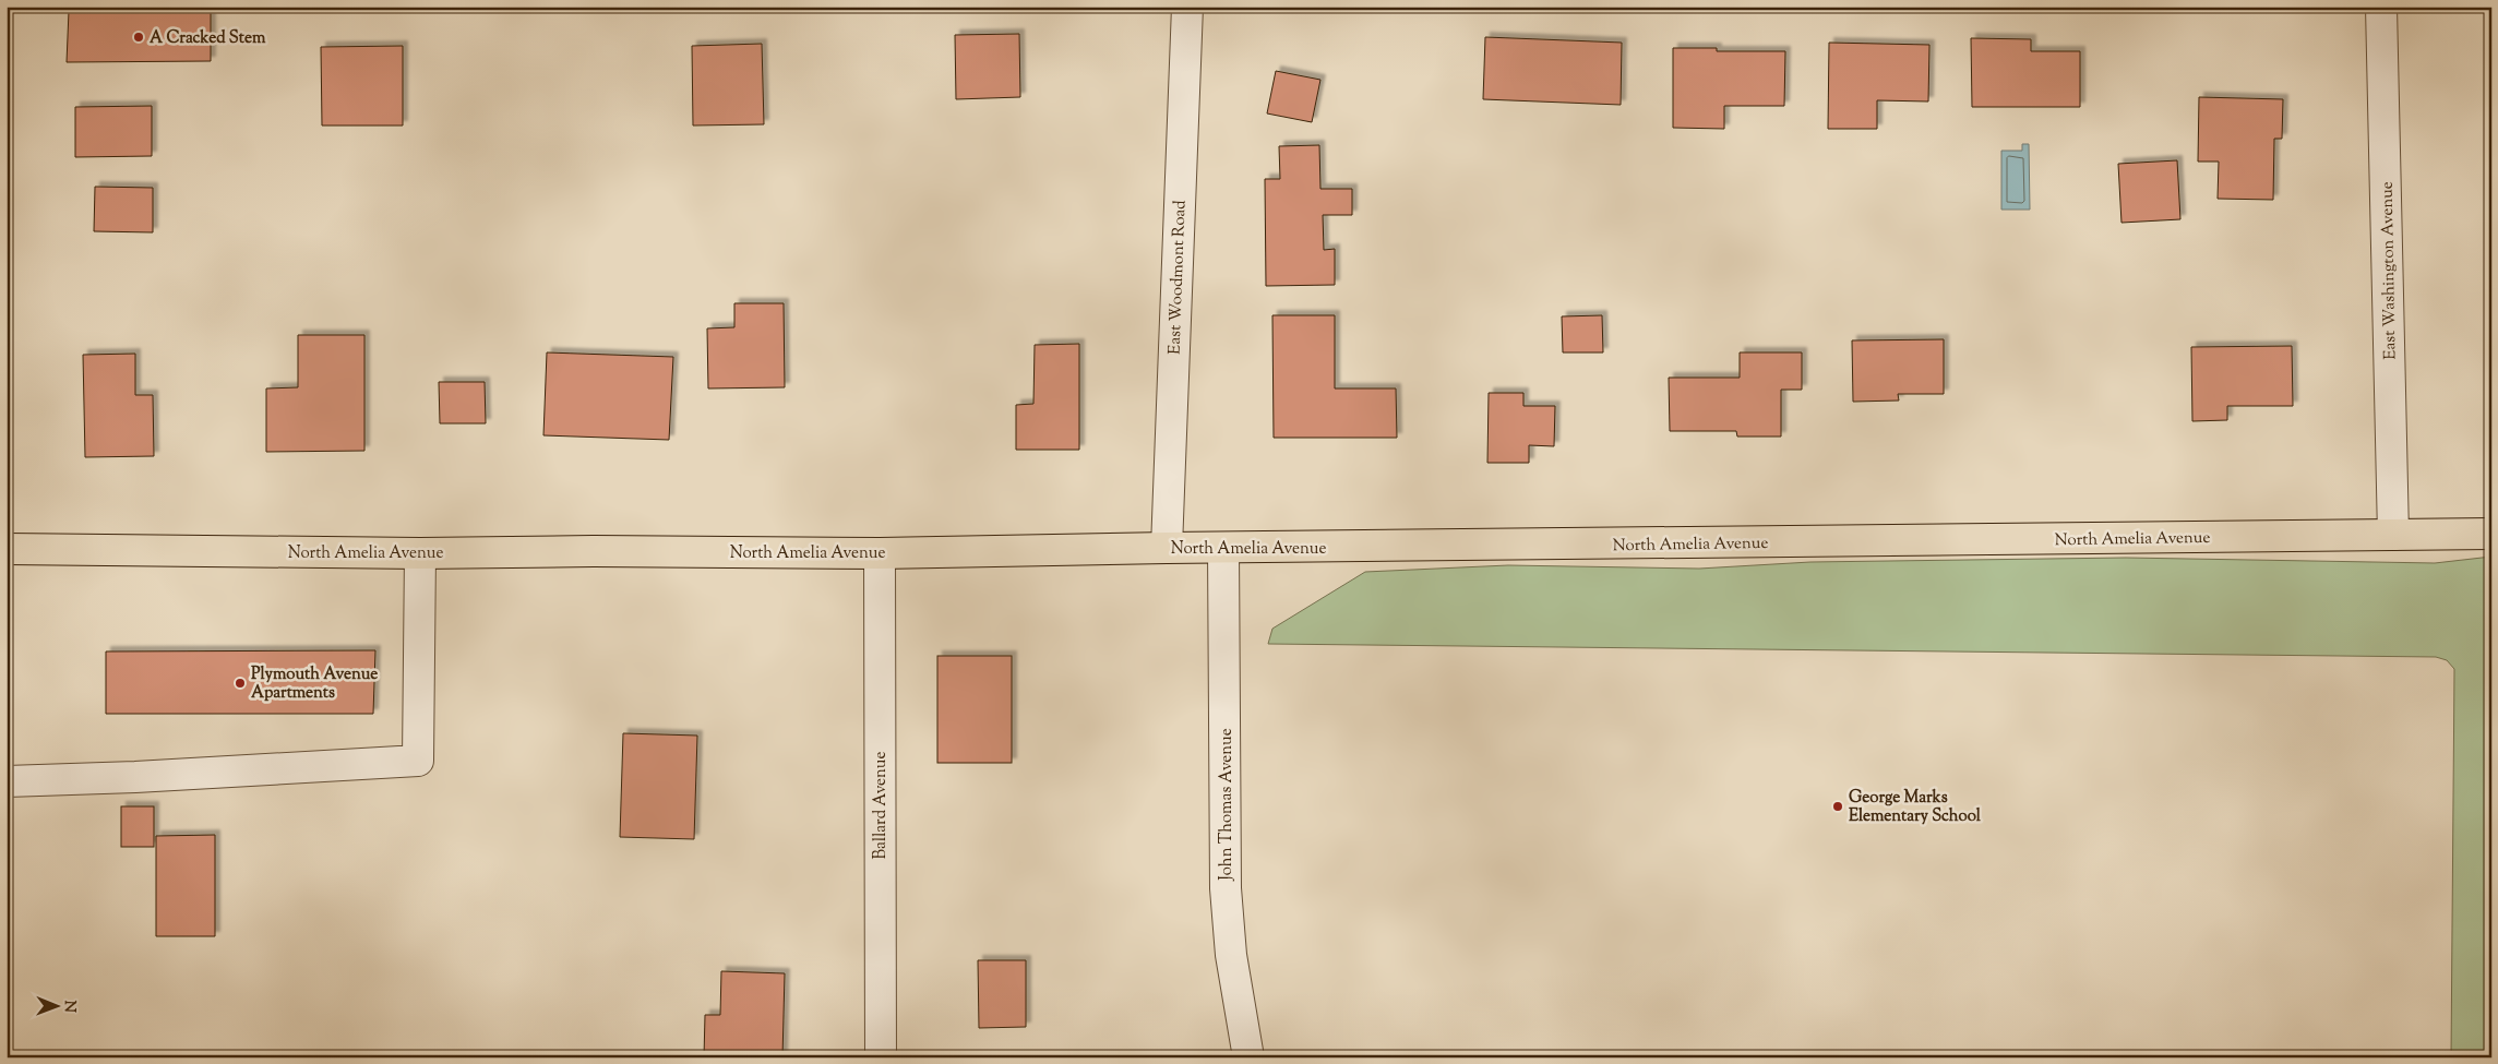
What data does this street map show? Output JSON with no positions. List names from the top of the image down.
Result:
{
  "streets": {
    "main road": ["North Amelia Avenue"],
    "street": [
      "East Washington Avenue",
      "East Woodmont Road",
      "John Thomas Avenue",
      "Ballard Avenue"
    ]
  },
  "crossings": [
    ["East Washington Avenue", "North Amelia Avenue"],
    ["East Woodmont Road", "North Amelia Avenue"],
    ["North Amelia Avenue", "John Thomas Avenue"],
    ["North Amelia Avenue", "Ballard Avenue"]
  ],
  "places": ["A Cracked Stem", "Plymouth Avenue Apartments", "George Marks Elementary School"],
  "north": "right"
}
